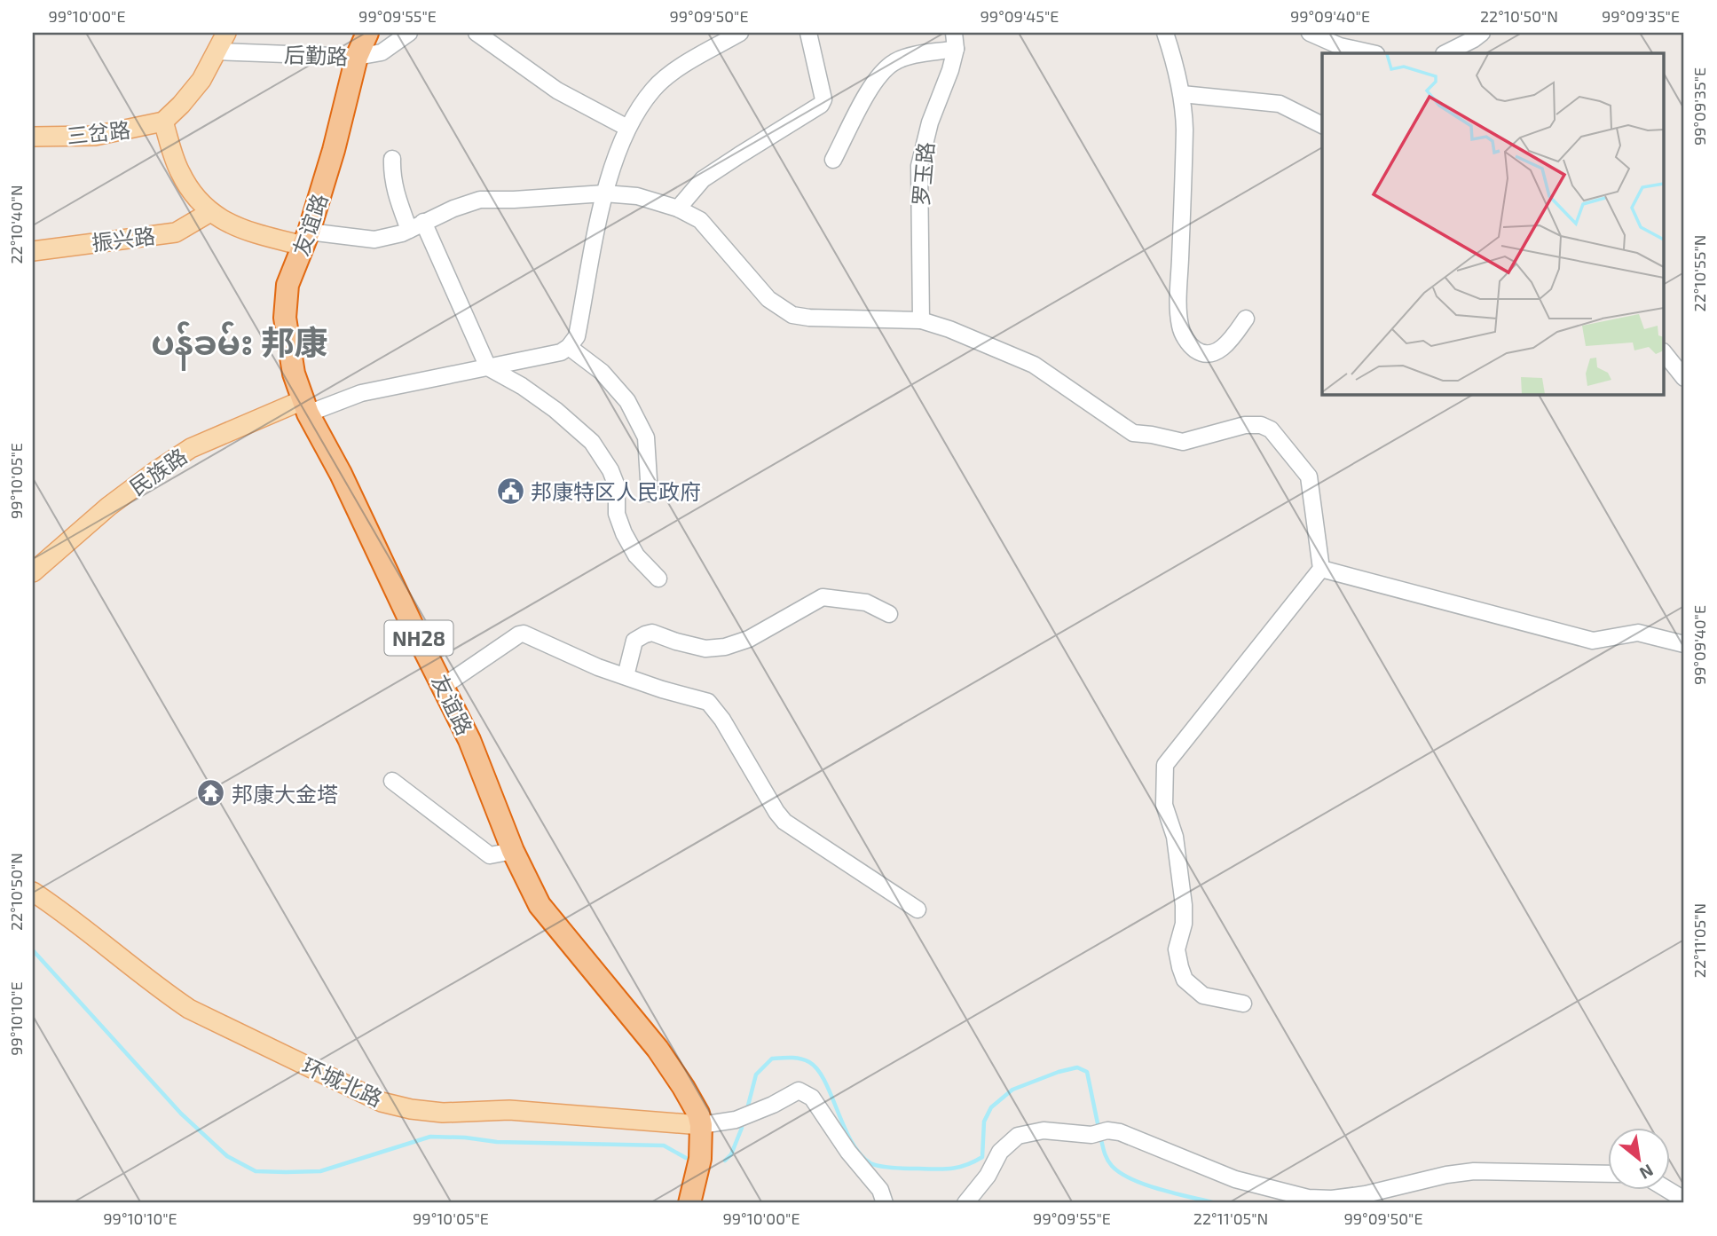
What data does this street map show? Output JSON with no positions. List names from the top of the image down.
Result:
{
  "streets": {
    "highway": ["友谊路", "NH28"],
    "main road": [
      "三岔路",
      "振兴路",
      "民族路",
      "环城北路"
    ],
    "street": ["后勤路", "罗玉路"]
  },
  "crossings": [
    ["后勤路", "友谊路"],
    ["友谊路", "民族路"],
    ["友谊路", "环城北路"]
  ],
  "districts": ["ပန်ခမ်း 邦康"],
  "places": {
    "public building": ["邦康特区人民政府"],
    "temple": ["邦康大金塔"]
  },
  "north": "bottom right",
  "coordinates": [
    "99°10'00\"E",
    "99°09'55\"E",
    "99°09'50\"E",
    "99°09'45\"E",
    "99°09'40\"E",
    "22°10'50\"N",
    "99°09'35\"E",
    "22°10'40\"N",
    "22°10'55\"N",
    "99°10'05\"E",
    "22°11'05\"N",
    "99°10'10\"E"
  ]
}
